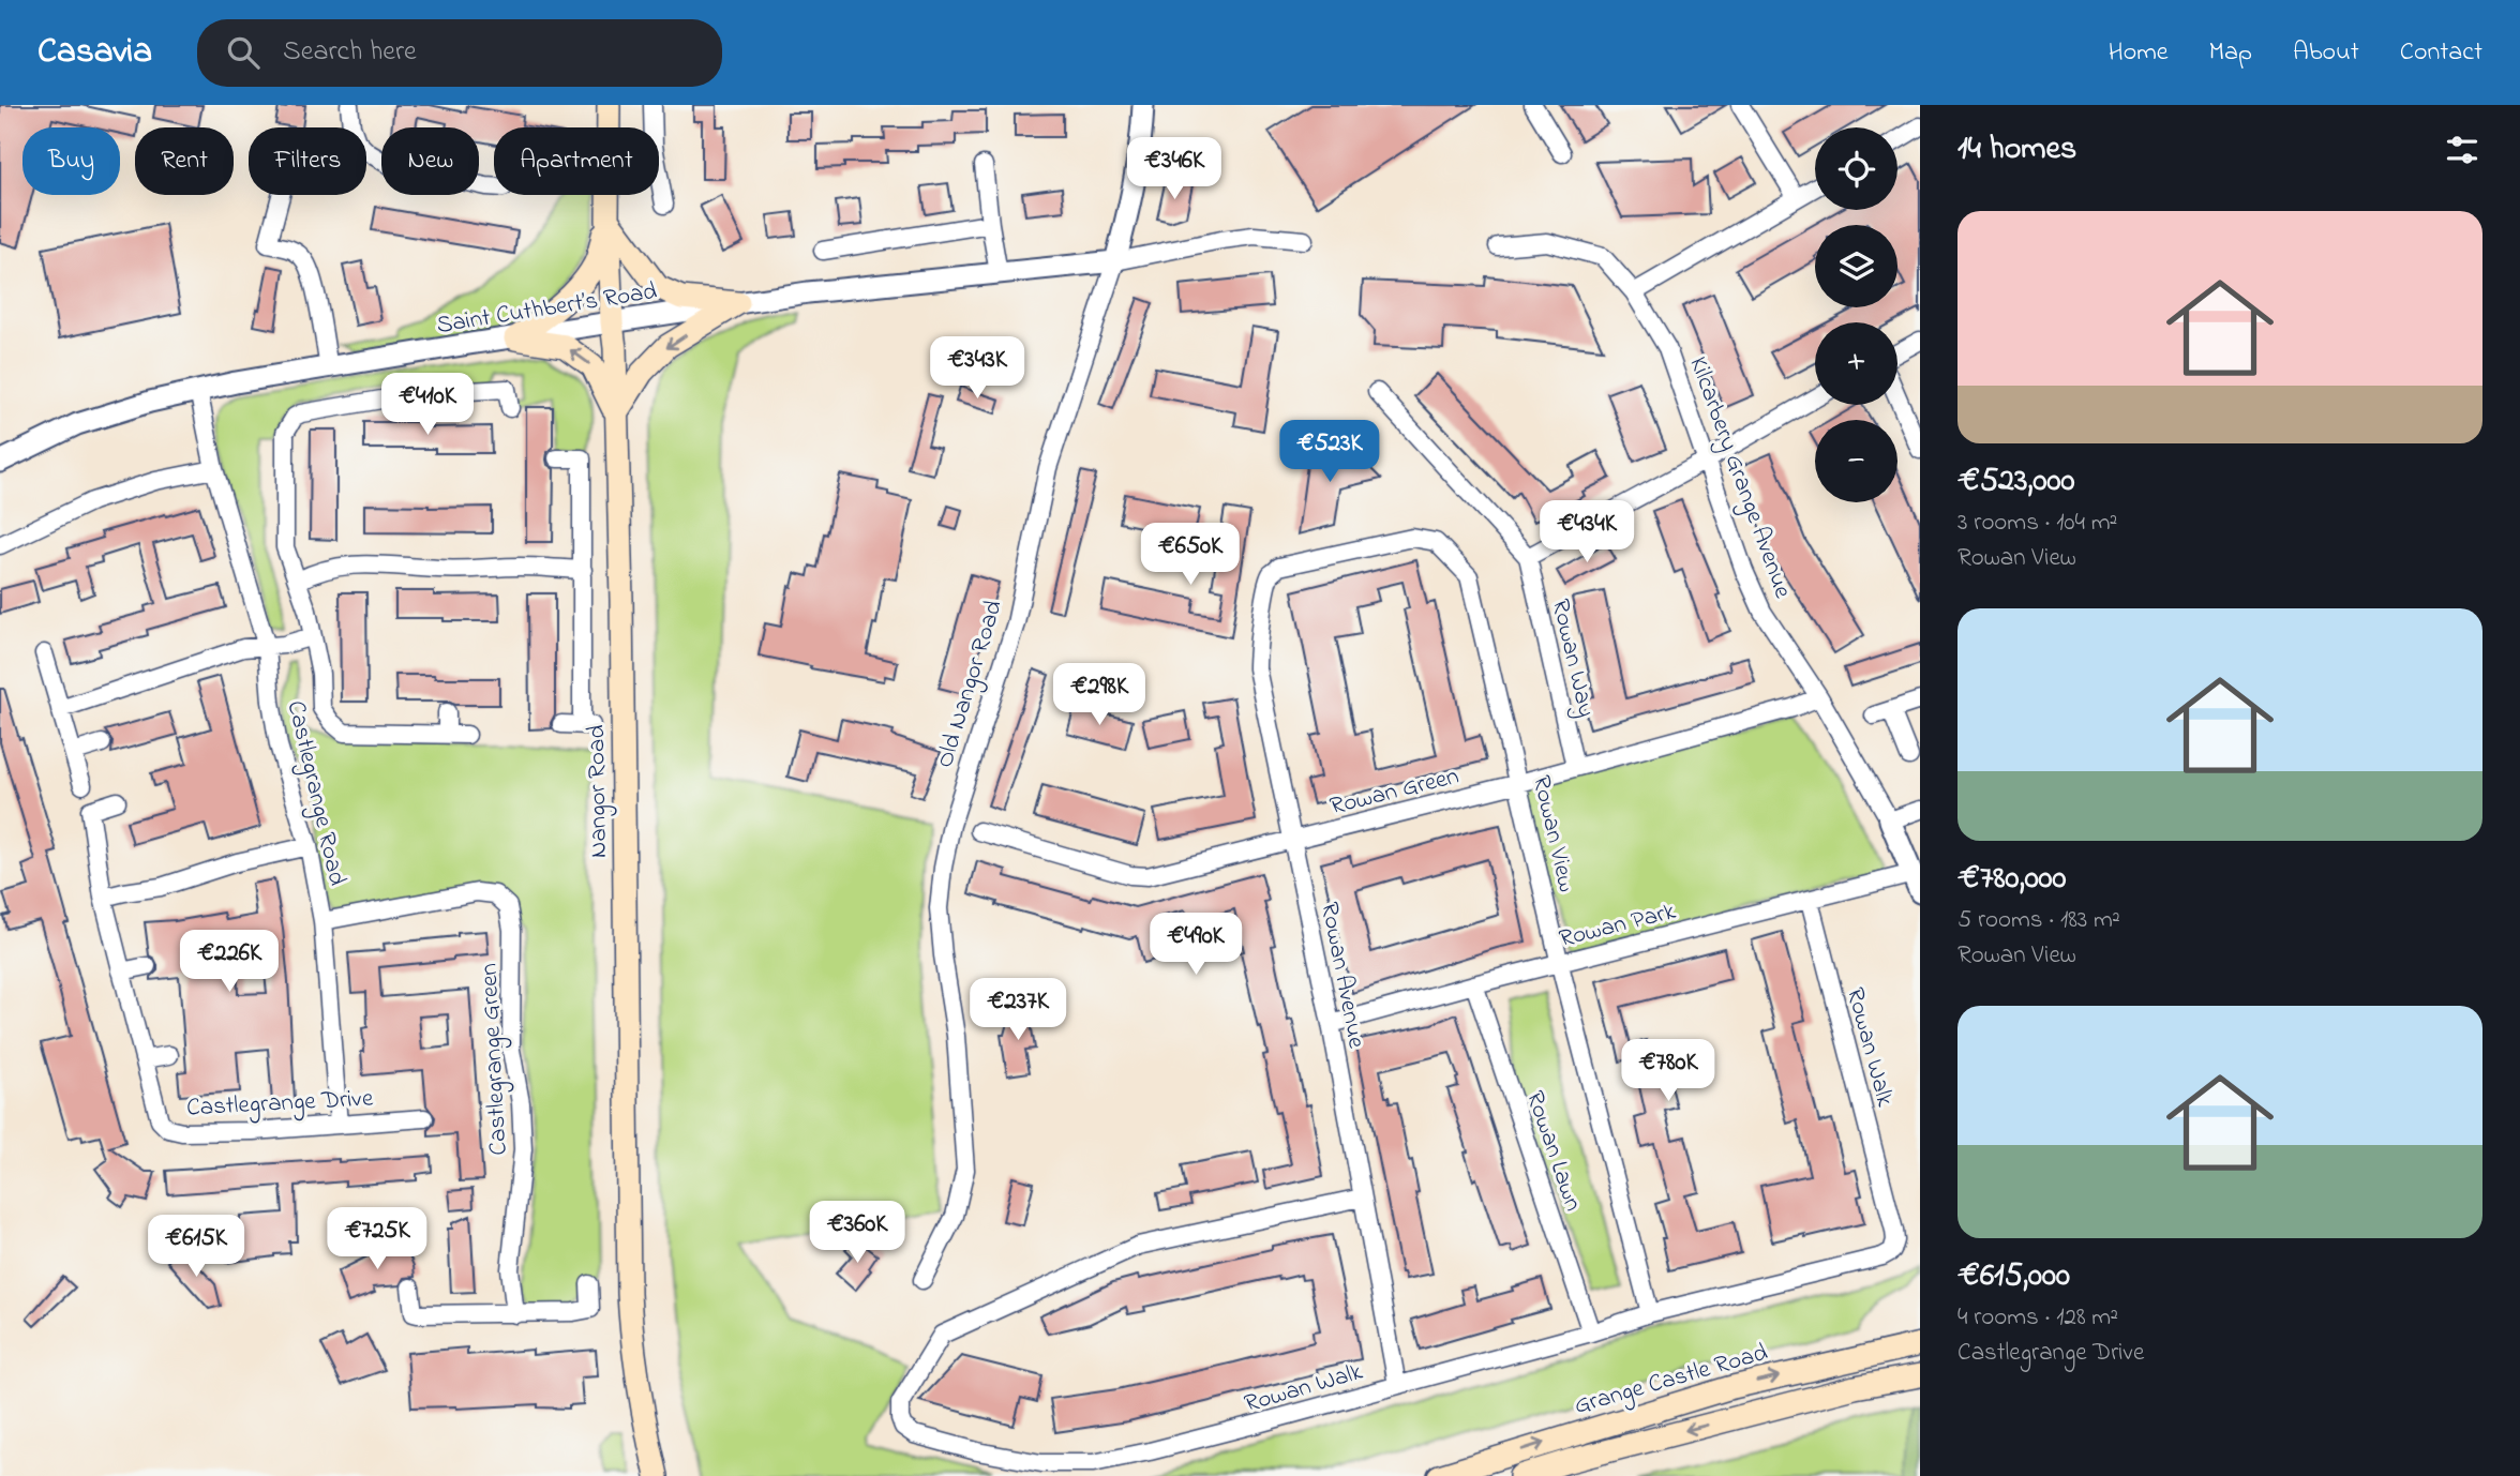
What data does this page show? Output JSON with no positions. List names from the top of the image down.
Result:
{
  "streets": {
    "main road": ["Nangor Road", "Grange Castle Road"],
    "street": [
      "Saint Cuthbert’s Road",
      "Kilcarbery Grange Avenue",
      "Rowan Way",
      "Old Nangor Road",
      "Rowan Green",
      "Castlegrange Road",
      "Rowan View",
      "Rowan Park",
      "Rowan Avenue",
      "Rowan Walk",
      "Castlegrange Green",
      "Castlegrange Drive",
      "Rowan Lawn"
    ]
  },
  "crossings": [
    ["Saint Cuthbert’s Road", "Old Nangor Road"],
    ["Saint Cuthbert’s Road", "Nangor Road"],
    ["Saint Cuthbert’s Road", "Castlegrange Road"],
    ["Kilcarbery Grange Avenue", "Rowan Green"],
    ["Kilcarbery Grange Avenue", "Rowan Park"],
    ["Rowan Way", "Rowan Green"],
    ["Rowan Green", "Rowan View"],
    ["Rowan Green", "Rowan Avenue"],
    ["Castlegrange Road", "Castlegrange Green"],
    ["Castlegrange Road", "Castlegrange Drive"],
    ["Rowan View", "Rowan Park"],
    ["Rowan View", "Rowan Avenue"],
    ["Rowan View", "Rowan Walk"],
    ["Rowan Park", "Rowan Avenue"],
    ["Rowan Park", "Rowan Walk"],
    ["Rowan Park", "Rowan Lawn"],
    ["Rowan Avenue", "Rowan Walk"],
    ["Rowan Walk", "Rowan Lawn"]
  ],
  "page": {
    "header": "Casavia",
    "search": "Search here",
    "nav": [
      "Home",
      "Map",
      "About",
      "Contact"
    ],
    "heading": "14 homes",
    "map_buttons": ["+", "−"],
    "chip": [
      "Buy",
      "Rent",
      "Filters",
      "New",
      "Apartment"
    ],
    "price": [
      "€346K",
      "€343K",
      "€410K",
      "€523K",
      "€434K",
      "€650K",
      "€298K",
      "€490K",
      "€226K",
      "€237K",
      "€780K",
      "€360K",
      "€725K",
      "€615K"
    ],
    "list": [
      {
        "name": "€523,000",
        "note": "3 rooms · 104 m² · Rowan View"
      },
      {
        "name": "€780,000",
        "note": "5 rooms · 183 m² · Rowan View"
      },
      {
        "name": "€615,000",
        "note": "4 rooms · 128 m² · Castlegrange Drive"
      }
    ]
  }
}
